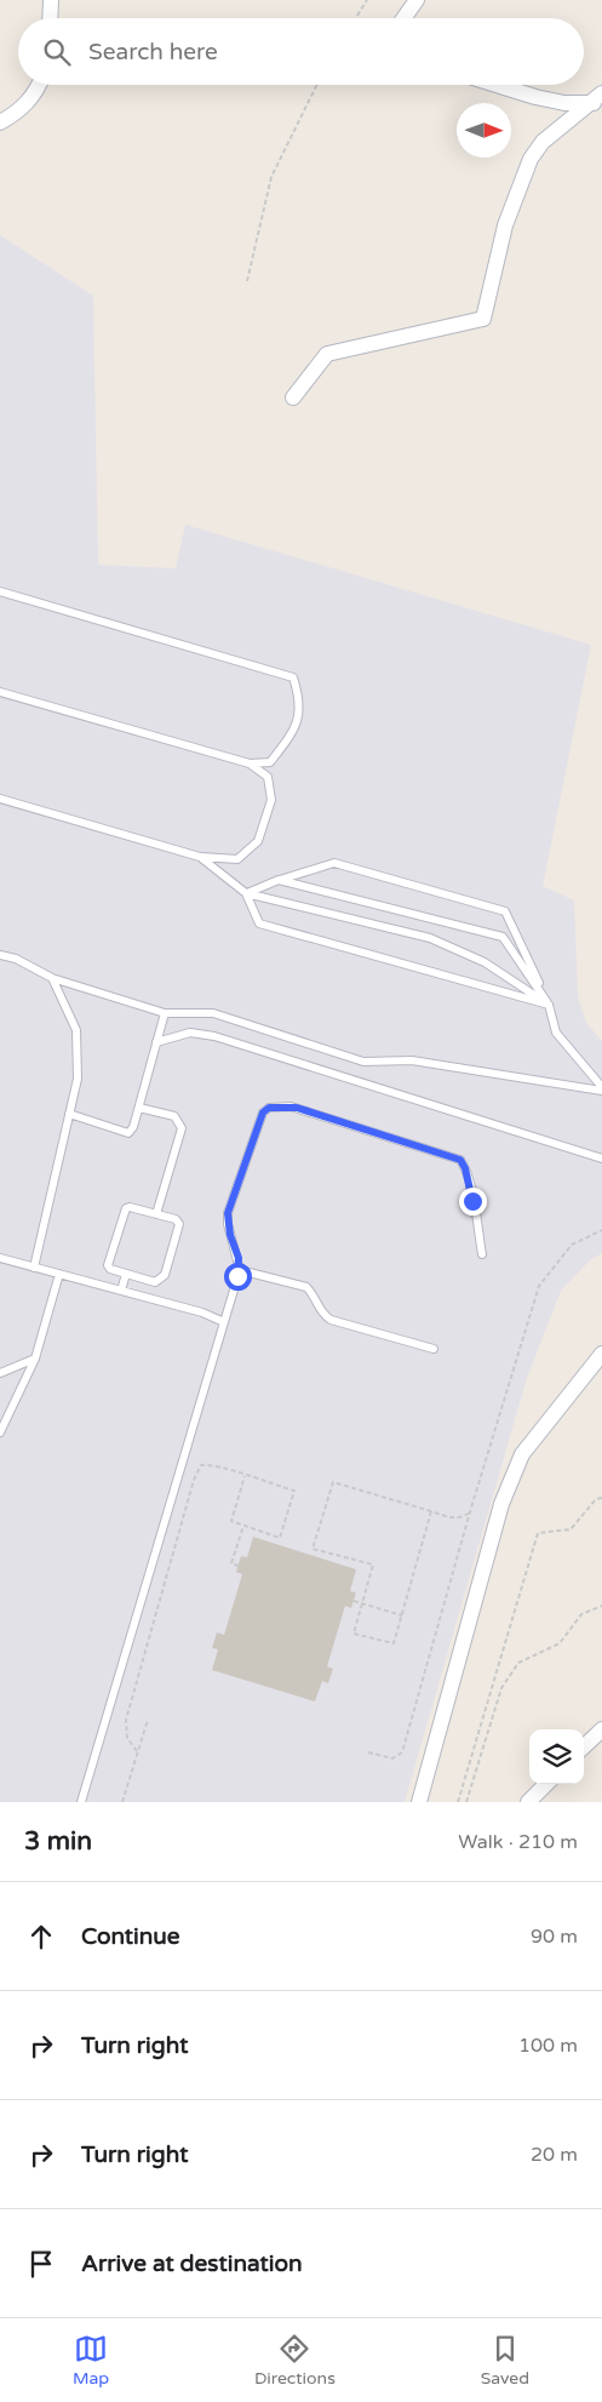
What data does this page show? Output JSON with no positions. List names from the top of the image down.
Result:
{
  "north": "right",
  "page": {
    "search": "Search here",
    "heading": ["3 min", "Walk · 210 m"],
    "list": [
      ["Continue", "90 m"],
      ["Turn right", "100 m"],
      ["Turn right", "20 m"],
      "Arrive at destination"
    ],
    "nav": ["Map", "Directions", "Saved"]
  }
}
